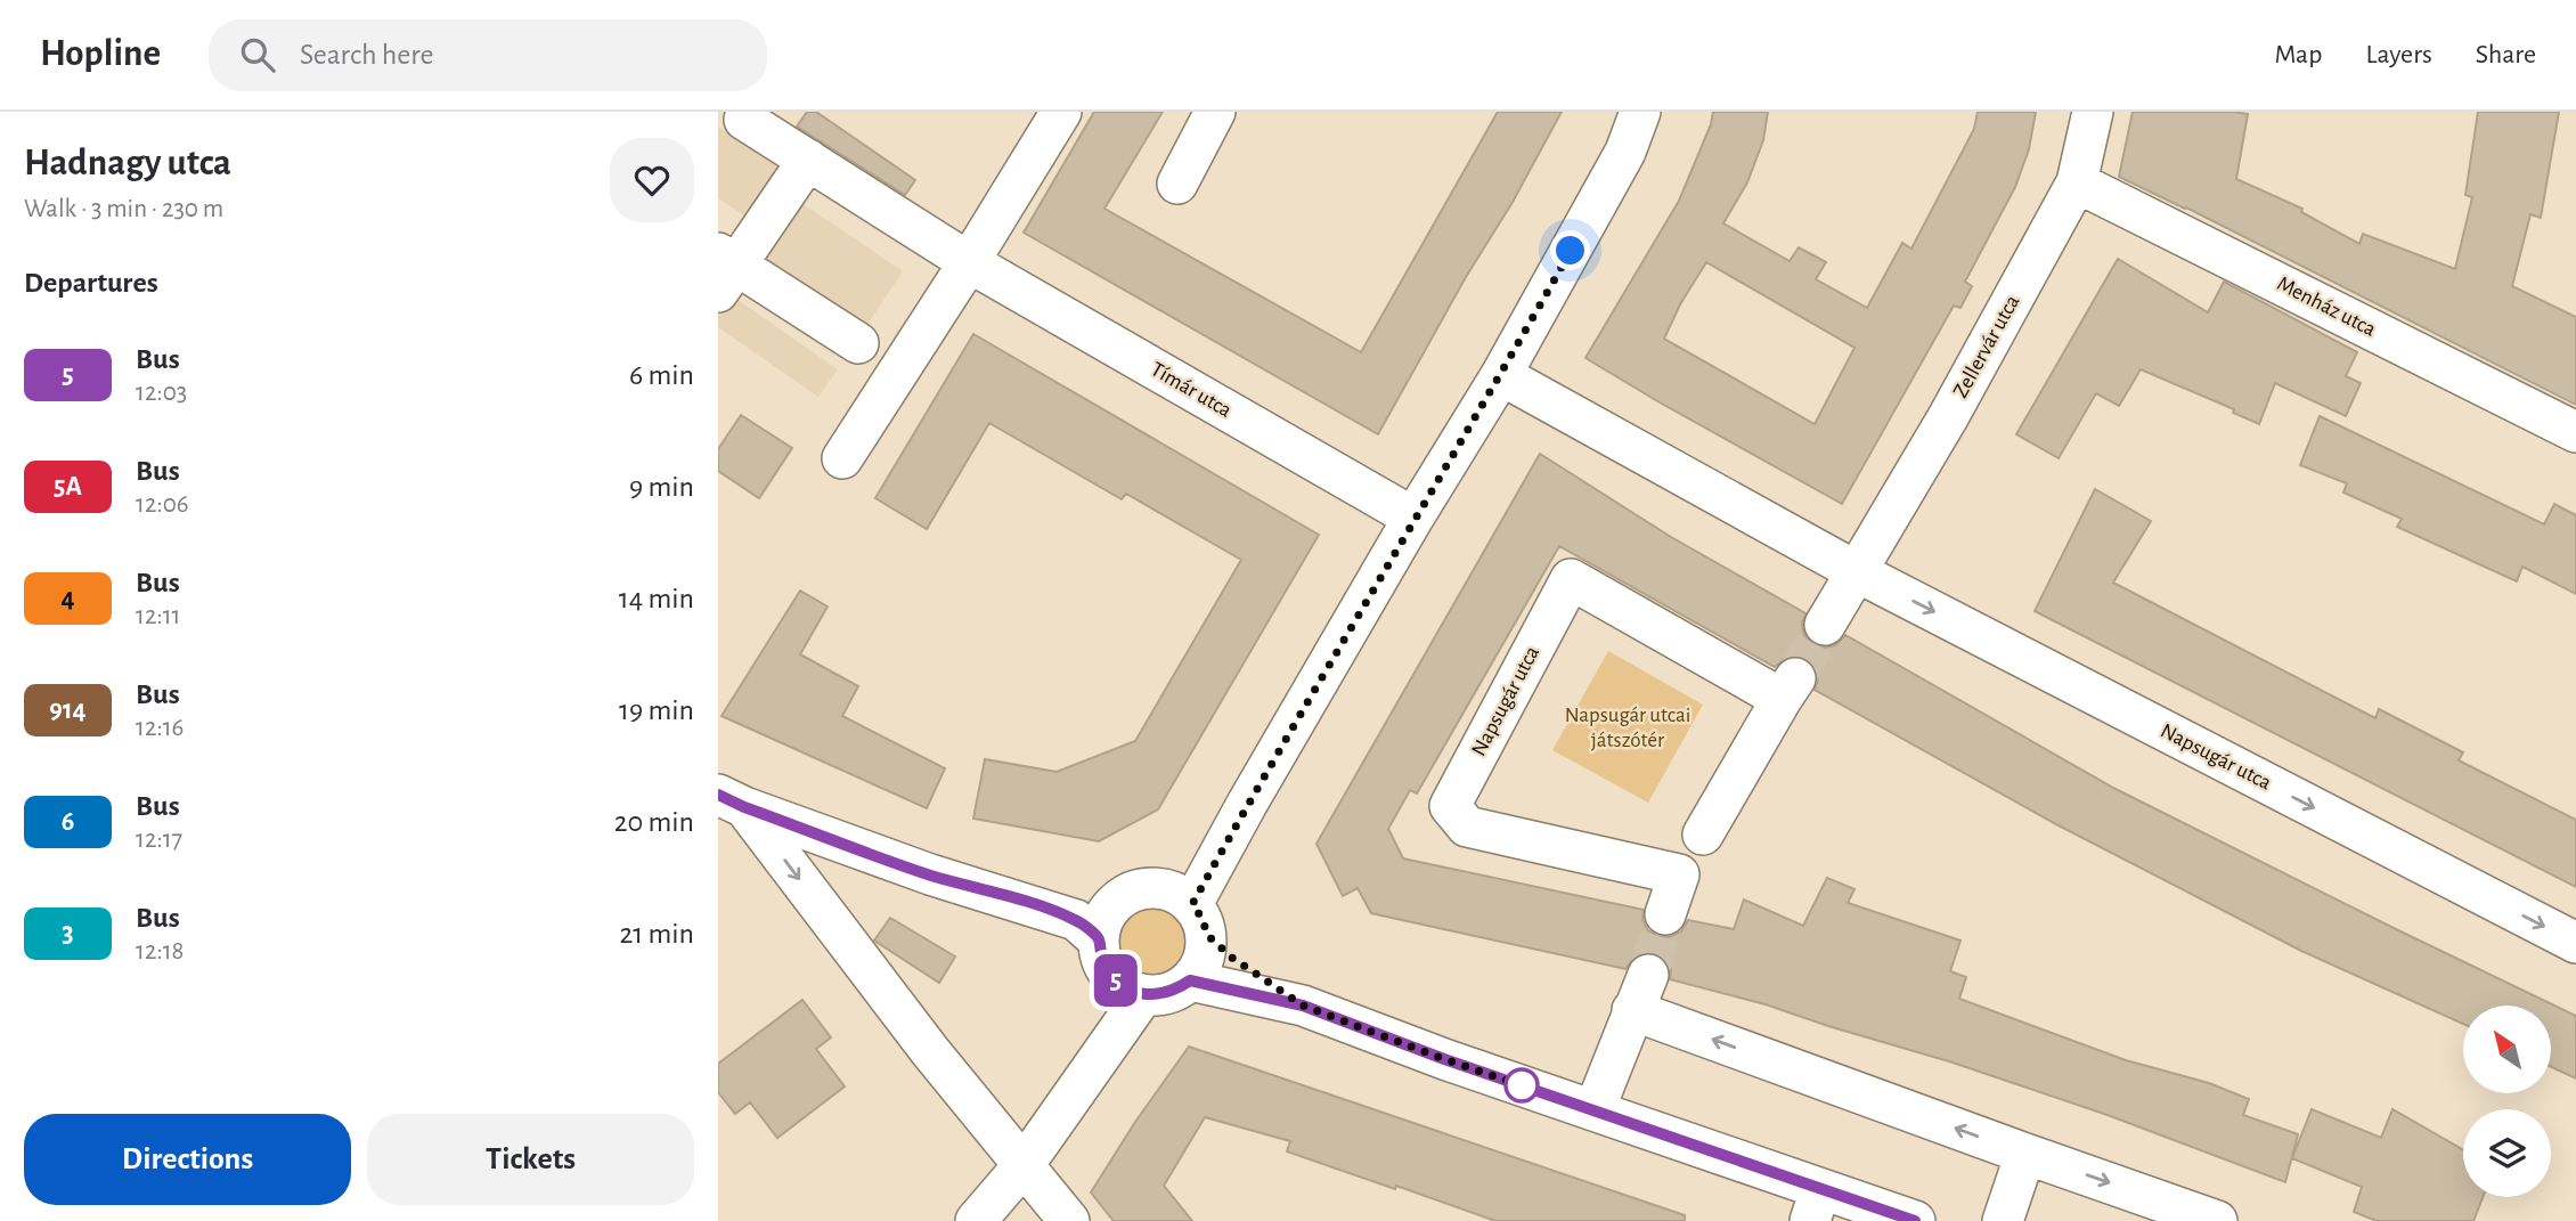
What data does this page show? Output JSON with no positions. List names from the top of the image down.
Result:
{
  "streets": {
    "street": [
      "Menház utca",
      "Zellervár utca",
      "Tímár utca",
      "Napsugár utca"
    ]
  },
  "crossings": [
    ["Menház utca", "Zellervár utca"],
    ["Zellervár utca", "Napsugár utca"]
  ],
  "one_way": ["Napsugár utca"],
  "parks": ["Napsugár utcai játszótér"],
  "lines": ["bus line 5"],
  "north": "top left",
  "page": {
    "header": "Hopline",
    "search": "Search here",
    "nav": ["Map", "Layers", "Share"],
    "heading": [
      ["Hadnagy utca", "Walk · 3 min · 230 m"],
      "Departures"
    ],
    "on_map": "5",
    "list": [
      {
        "mark": "5",
        "name": "Bus",
        "note": "12:03",
        "value": "6 min"
      },
      {
        "mark": "5A",
        "name": "Bus",
        "note": "12:06",
        "value": "9 min"
      },
      {
        "mark": "4",
        "name": "Bus",
        "note": "12:11",
        "value": "14 min"
      },
      {
        "mark": "914",
        "name": "Bus",
        "note": "12:16",
        "value": "19 min"
      },
      {
        "mark": "6",
        "name": "Bus",
        "note": "12:17",
        "value": "20 min"
      },
      {
        "mark": "3",
        "name": "Bus",
        "note": "12:18",
        "value": "21 min"
      }
    ],
    "buttons": ["Directions", "Tickets"]
  }
}
